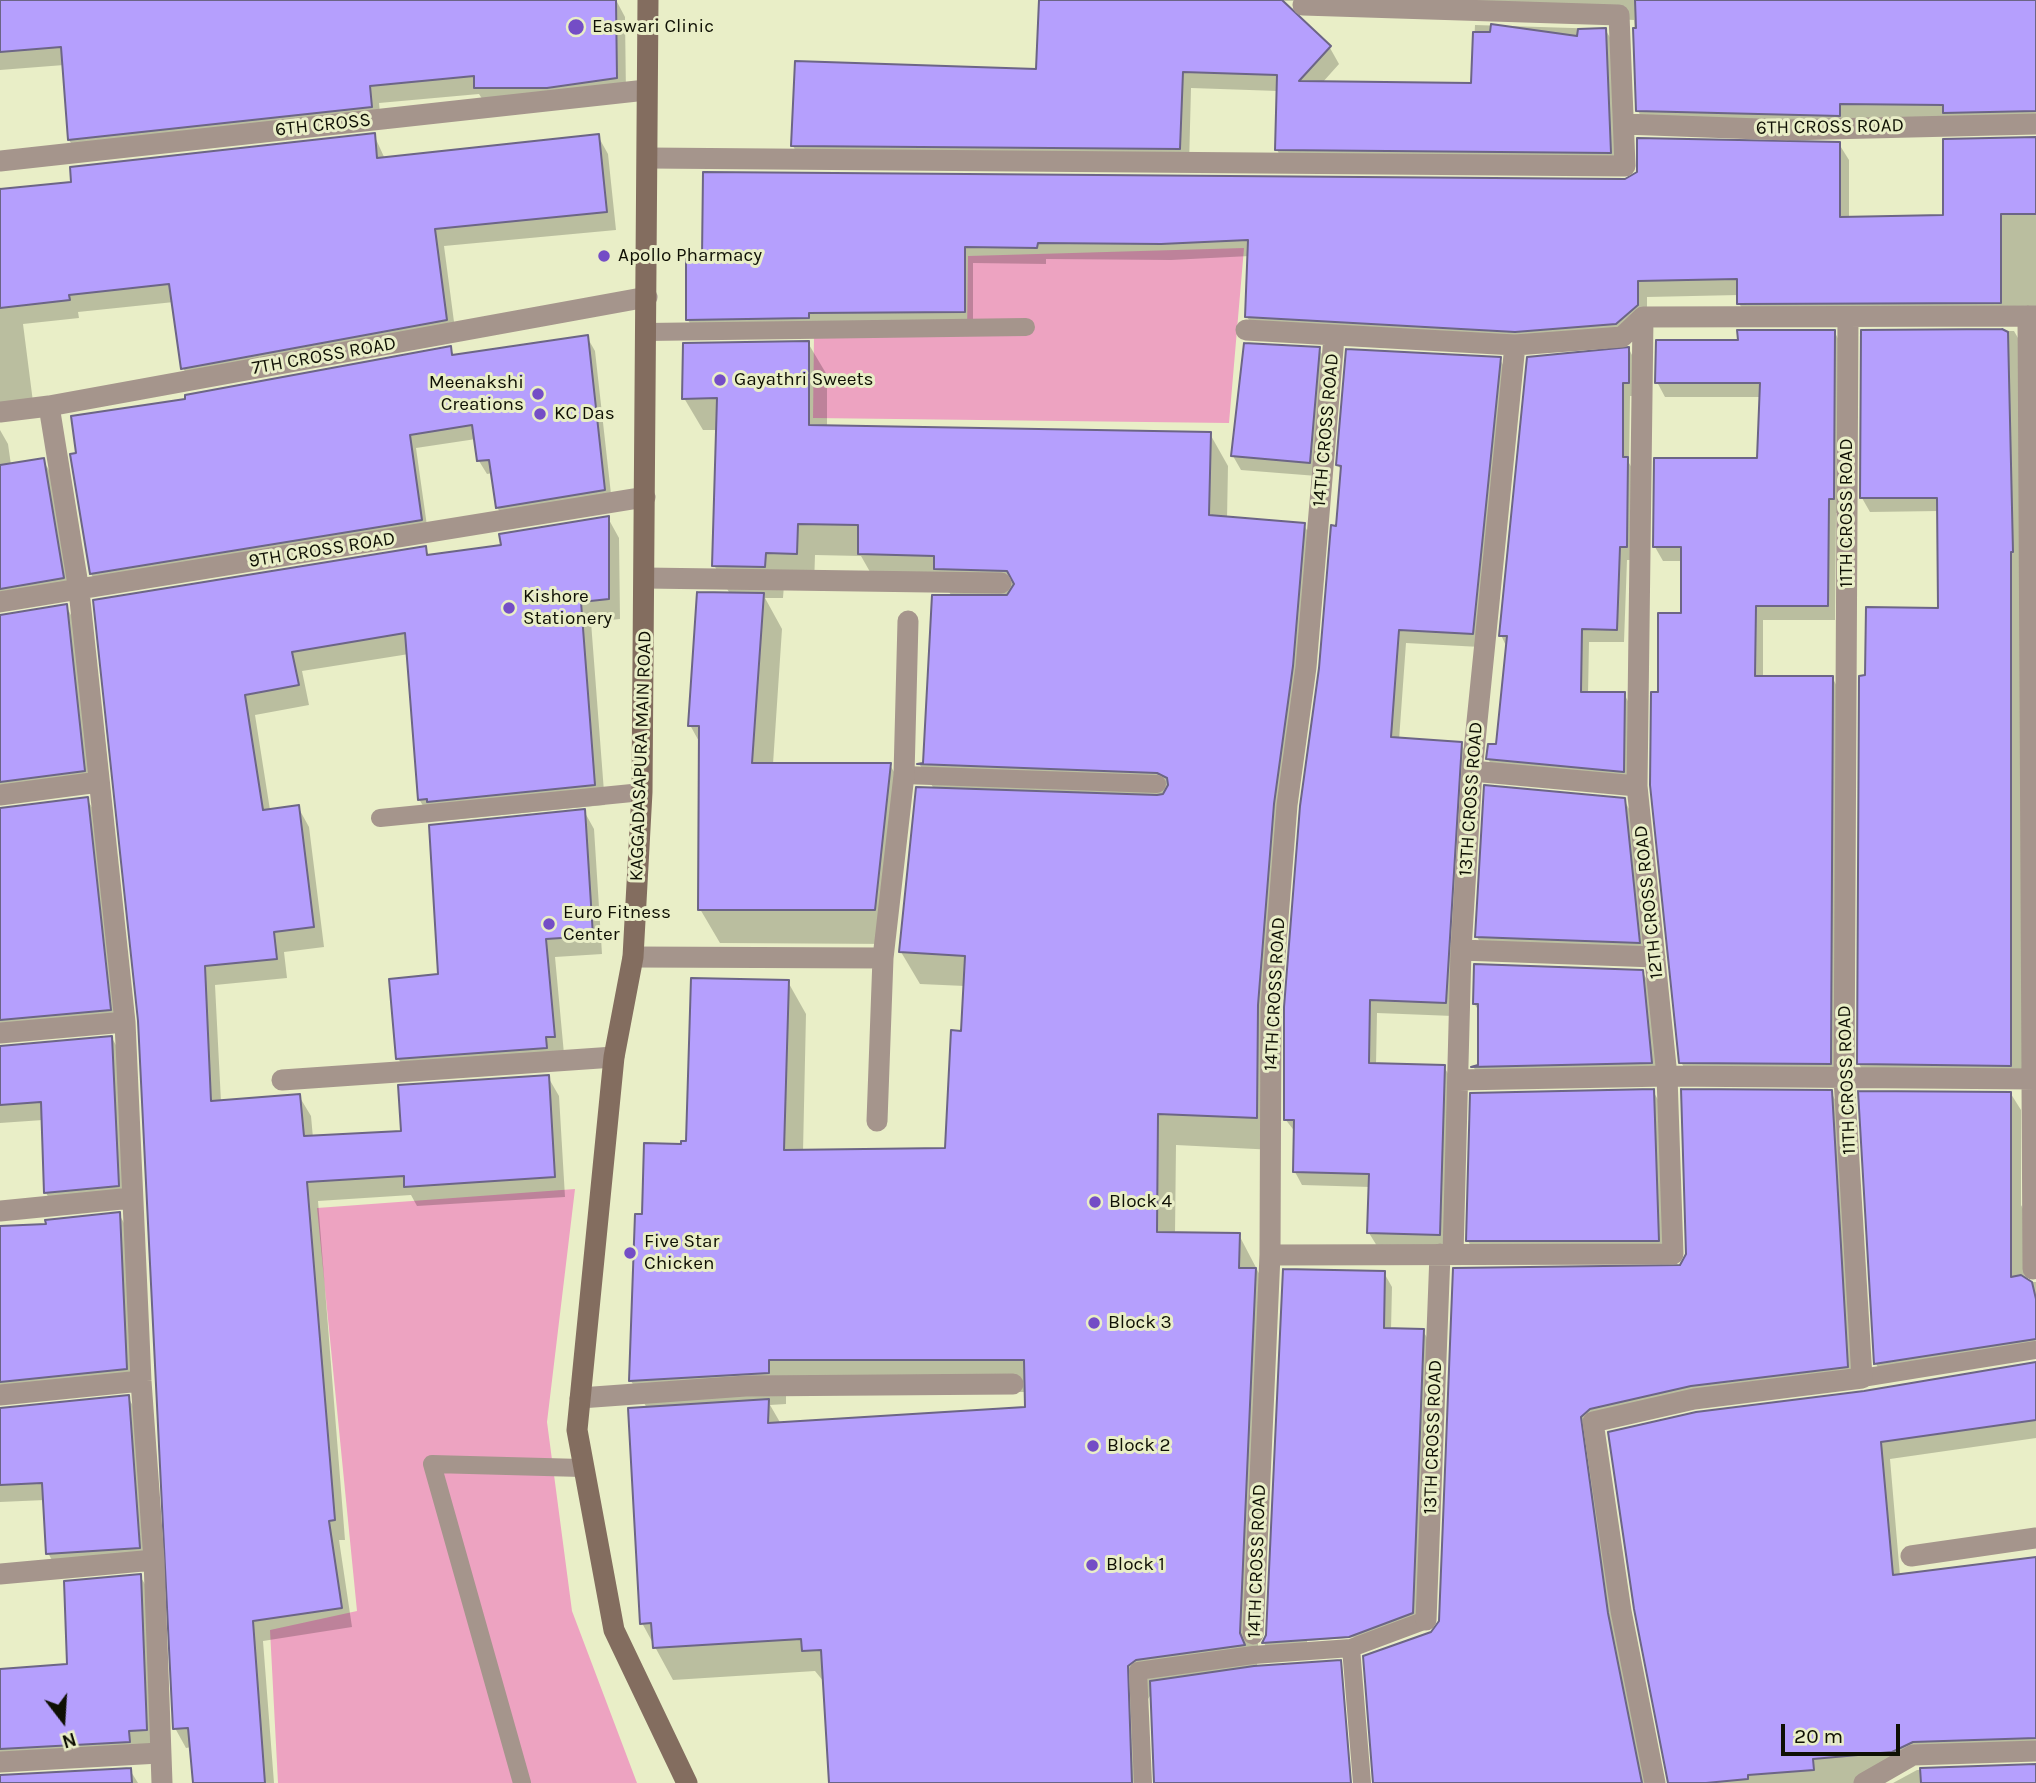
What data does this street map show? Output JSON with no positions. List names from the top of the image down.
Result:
{
  "streets": {
    "main road": ["KAGGADASAPURA MAIN ROAD"],
    "street": [
      "6TH CROSS",
      "6TH CROSS ROAD",
      "7TH CROSS ROAD",
      "14TH CROSS ROAD",
      "11TH CROSS ROAD",
      "9TH CROSS ROAD",
      "13TH CROSS ROAD",
      "12TH CROSS ROAD"
    ]
  },
  "crossings": [
    ["6TH CROSS", "KAGGADASAPURA MAIN ROAD"],
    ["7TH CROSS ROAD", "KAGGADASAPURA MAIN ROAD"],
    ["9TH CROSS ROAD", "KAGGADASAPURA MAIN ROAD"],
    ["13TH CROSS ROAD", "12TH CROSS ROAD"]
  ],
  "places": [
    "Easwari Clinic",
    "Apollo Pharmacy",
    "Gayathri Sweets",
    "Meenakshi Creations",
    "KC Das",
    "Kishore Stationery",
    "Euro Fitness Center",
    "Block 4",
    "Five Star Chicken",
    "Block 3",
    "Block 2",
    "Block 1"
  ],
  "scale_bar": "20 m",
  "north": "bottom"
}
